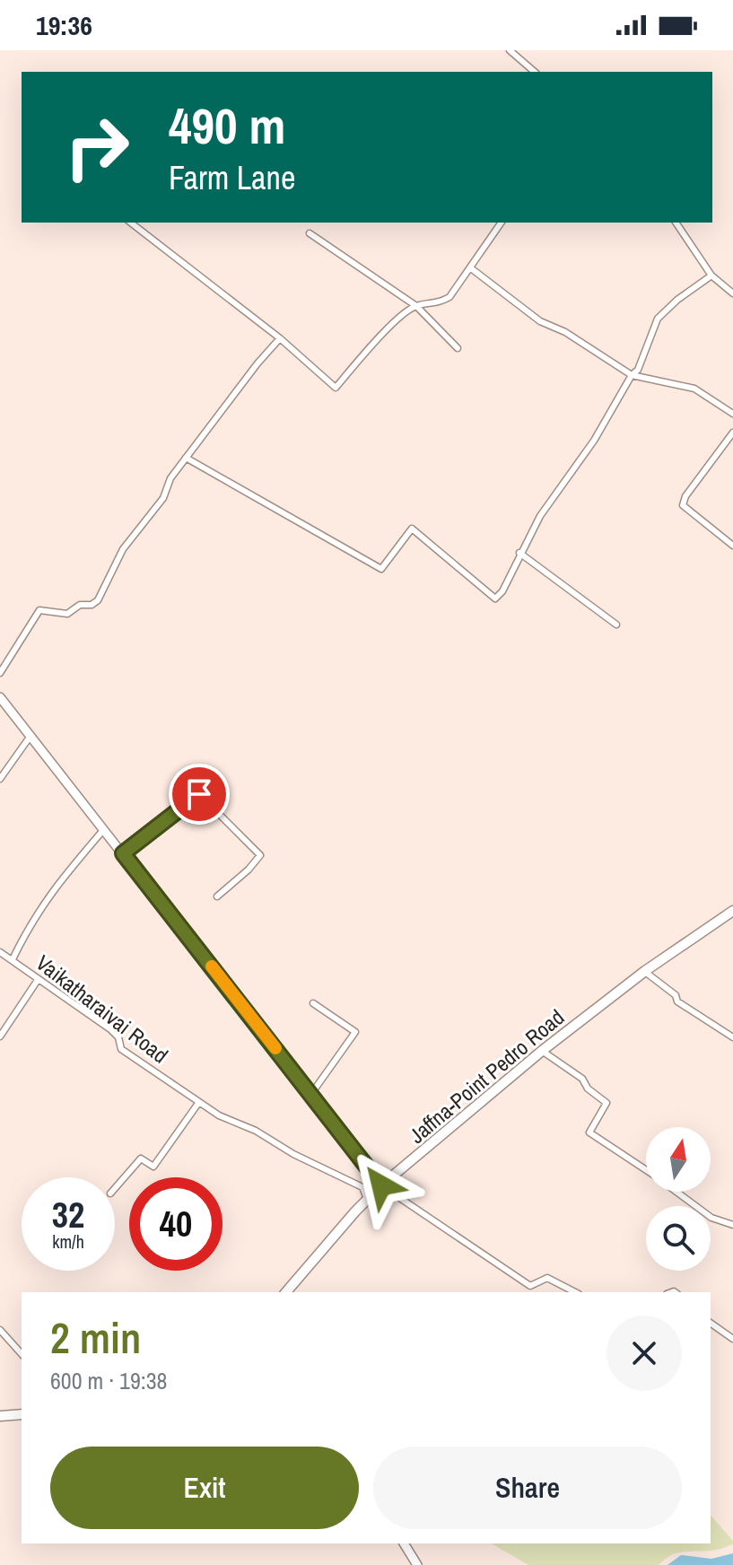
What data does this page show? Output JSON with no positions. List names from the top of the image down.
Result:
{
  "streets": {
    "main road": ["Jaffna-Point Pedro Road"],
    "street": ["Vaikatharaivai Road"]
  },
  "crossings": [
    ["Vaikatharaivai Road", "Jaffna-Point Pedro Road"]
  ],
  "north": "top",
  "page": {
    "status": "19:36",
    "turn": ["490 m", "Farm Lane"],
    "speed": "32 km/h",
    "limit": "40",
    "heading": ["2 min", "600 m · 19:38"],
    "buttons": ["Exit", "Share"]
  }
}
